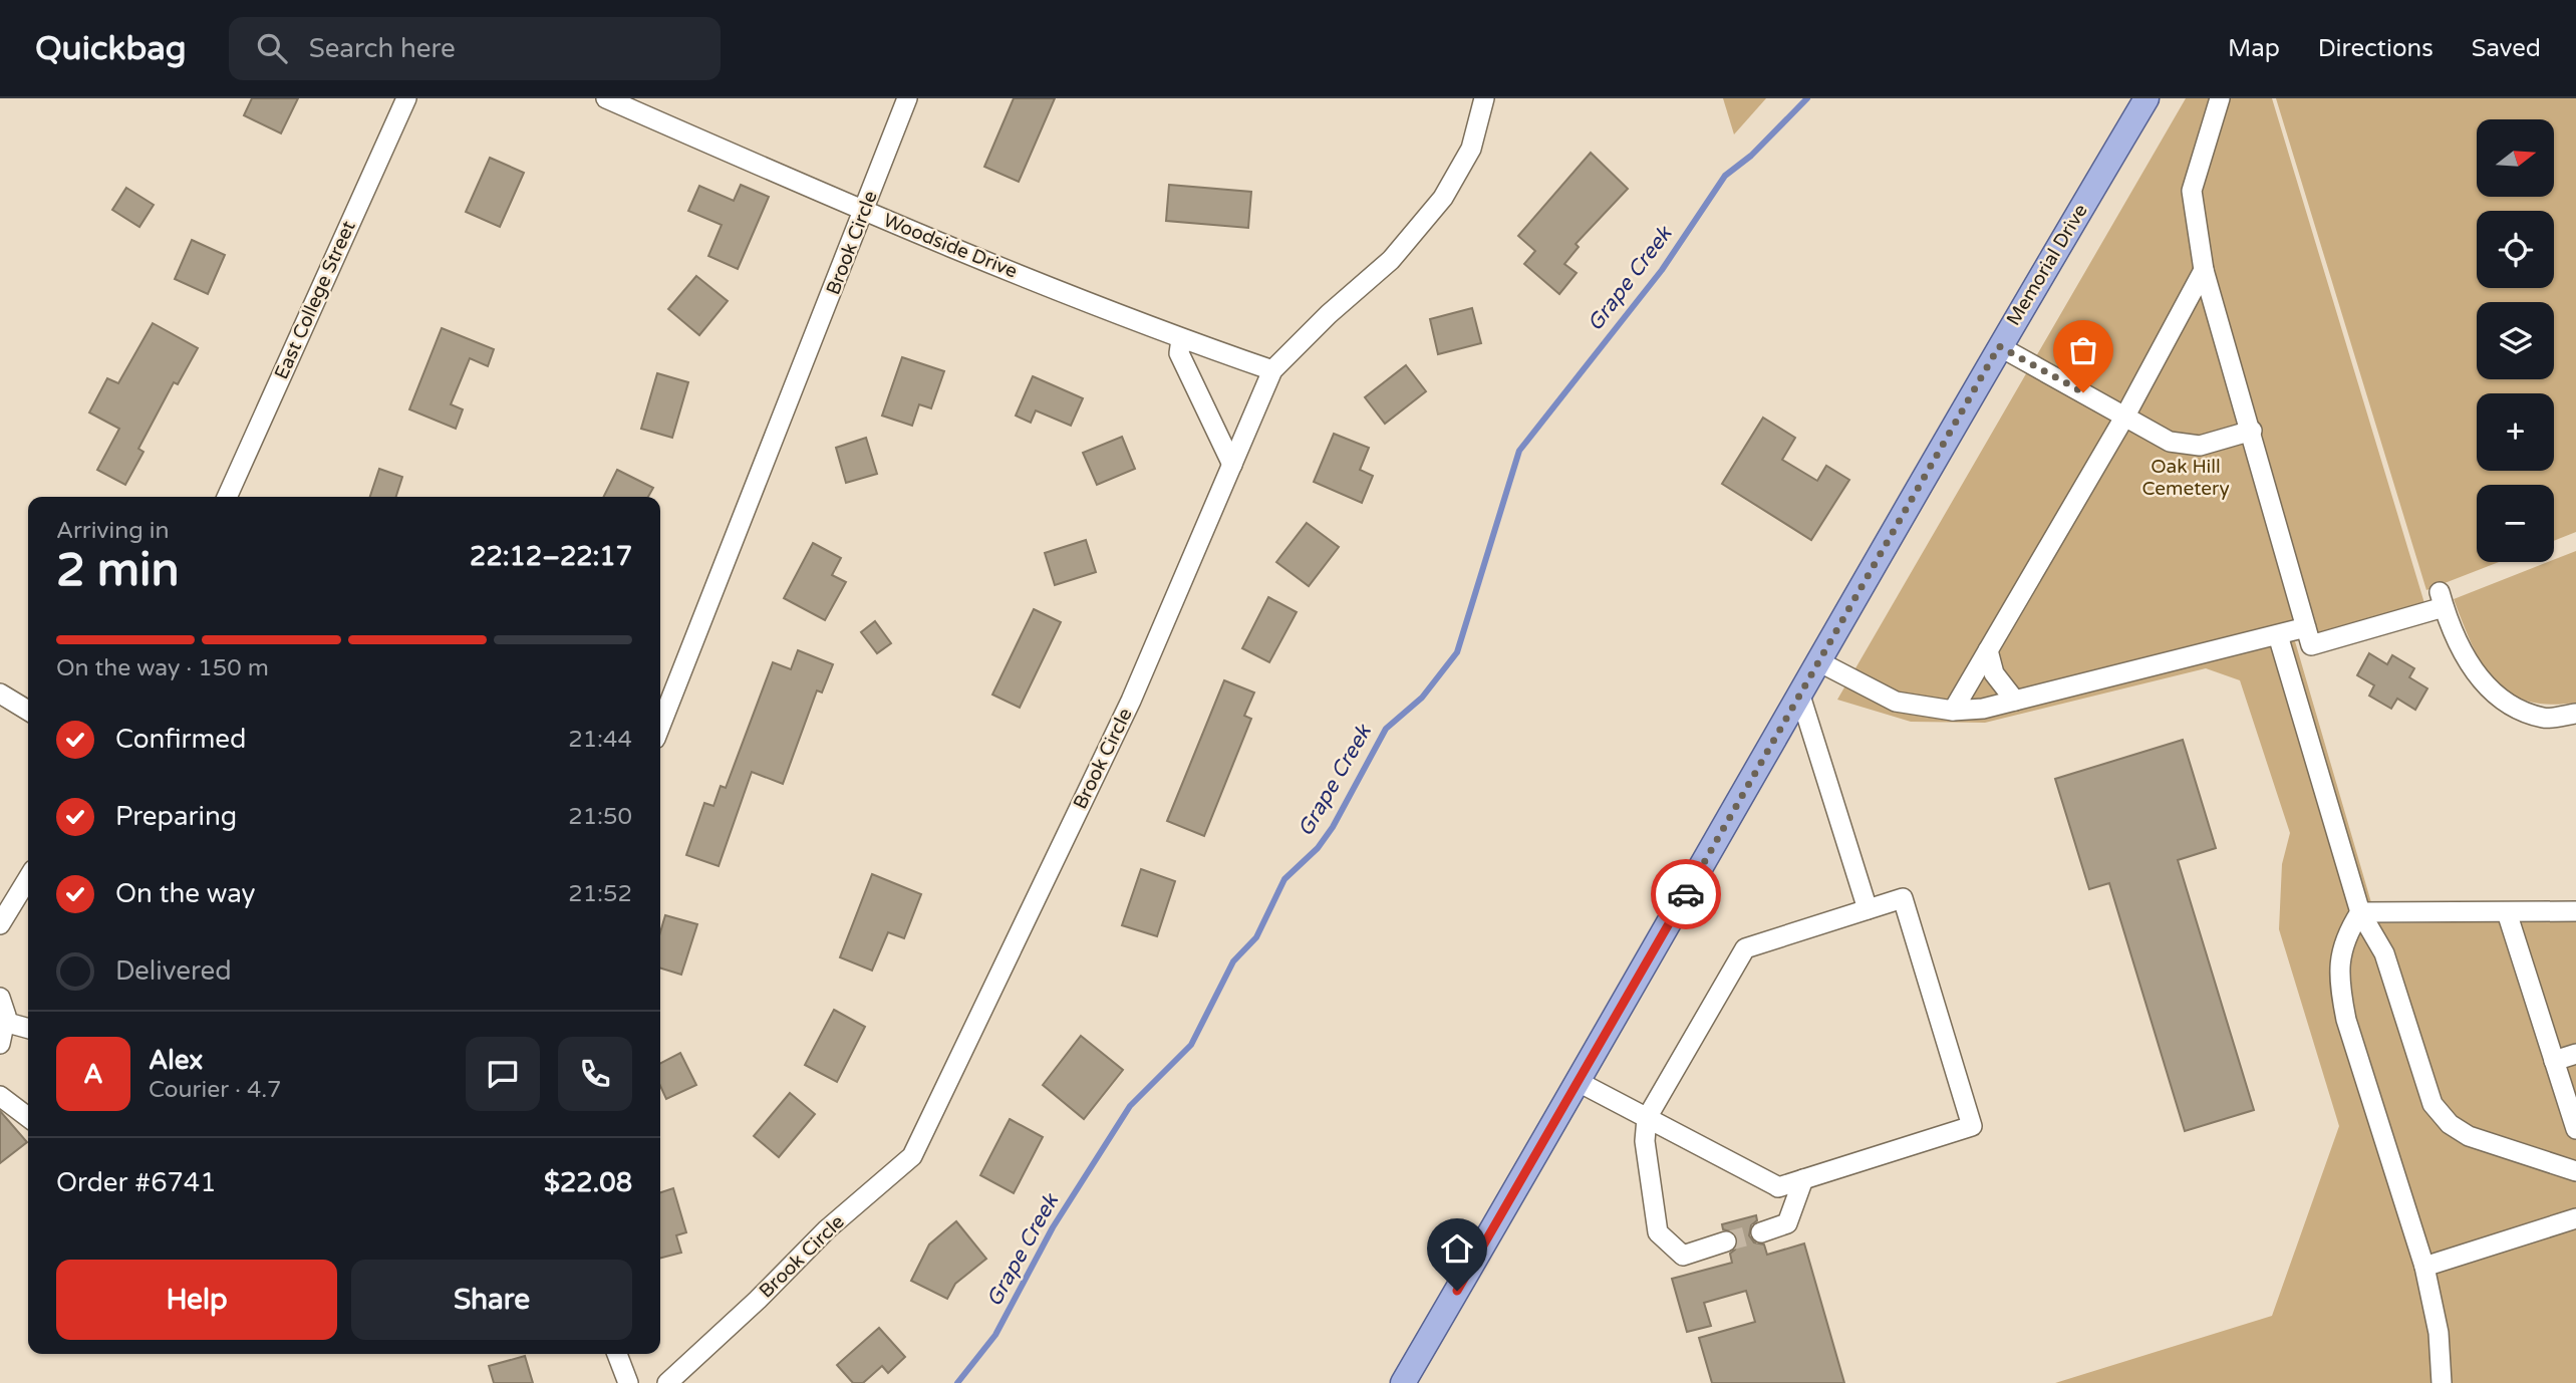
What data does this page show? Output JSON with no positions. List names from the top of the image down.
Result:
{
  "streets": {
    "main road": ["Memorial Drive"],
    "street": ["Brook Circle", "Woodside Drive", "East College Street"]
  },
  "crossings": [
    ["Brook Circle", "Woodside Drive"]
  ],
  "water": ["Grape Creek"],
  "parks": ["Oak Hill Cemetery"],
  "north": "right",
  "page": {
    "header": "Quickbag",
    "search": "Search here",
    "nav": ["Map", "Directions", "Saved"],
    "map_buttons": ["+", "−"],
    "heading": ["2 min", "Arriving in", "22:12–22:17"],
    "panel": [
      "Alex",
      "Courier · 4.7",
      "Order #6741",
      "$22.08"
    ],
    "bar": "On the way · 150 m",
    "list": [
      ["Confirmed", "21:44"],
      ["Preparing", "21:50"],
      ["On the way", "21:52"],
      "Delivered"
    ],
    "round": "A",
    "buttons": ["Help", "Share"]
  }
}
